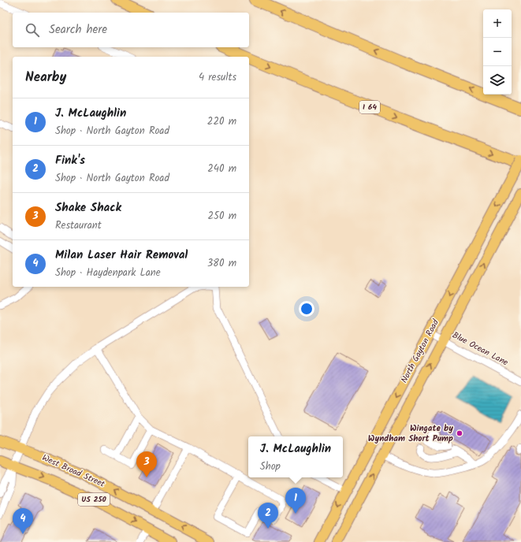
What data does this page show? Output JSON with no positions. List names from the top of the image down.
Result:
{
  "streets": {
    "highway": ["I 64"],
    "main road": ["North Gayton Road", "West Broad Street", "US 250"],
    "street": ["Blue Ocean Lane"]
  },
  "crossings": [
    ["Blue Ocean Lane", "North Gayton Road"]
  ],
  "places": ["Wingate by Wyndham Short Pump"],
  "page": {
    "map_buttons": ["+", "−"],
    "search": "Search here",
    "heading": ["Nearby", "4 results"],
    "list": [
      {
        "mark": "1",
        "name": "J. McLaughlin",
        "note": "Shop · North Gayton Road",
        "value": "220 m"
      },
      {
        "mark": "2",
        "name": "Fink's",
        "note": "Shop · North Gayton Road",
        "value": "240 m"
      },
      {
        "mark": "3",
        "name": "Shake Shack",
        "note": "Restaurant",
        "value": "250 m"
      },
      {
        "mark": "4",
        "name": "Milan Laser Hair Removal",
        "note": "Shop · Haydenpark Lane",
        "value": "380 m"
      }
    ],
    "popup": ["J. McLaughlin", "Shop"],
    "pins": [
      "3",
      "1",
      "2",
      "4"
    ]
  }
}
